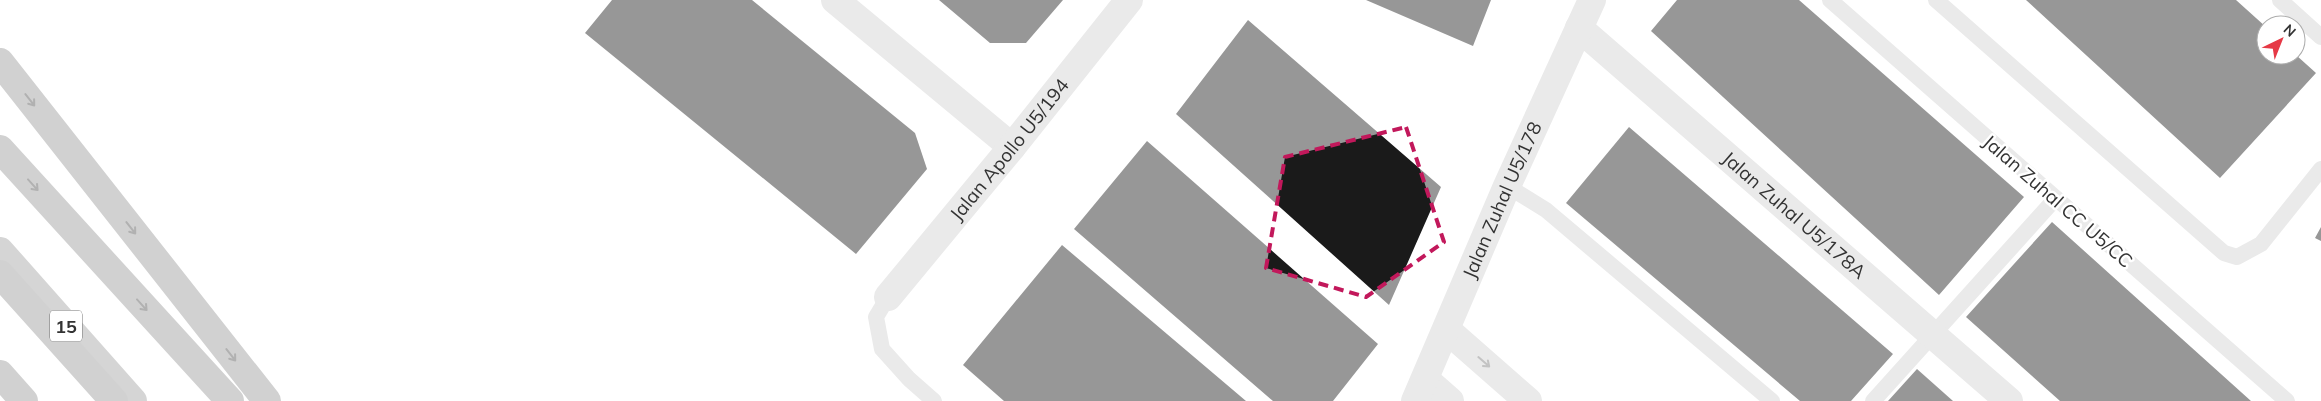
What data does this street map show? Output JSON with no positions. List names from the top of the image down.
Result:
{
  "streets": {
    "highway": ["15"],
    "street": ["Jalan Apollo U5/194", "Jalan Zuhal U5/178", "Jalan Zuhal U5/178A"],
    "lane": ["Jalan Zuhal CC U5/CC"]
  },
  "crossings": [
    ["Jalan Zuhal U5/178", "Jalan Zuhal U5/178A"]
  ],
  "north": "top right"
}
